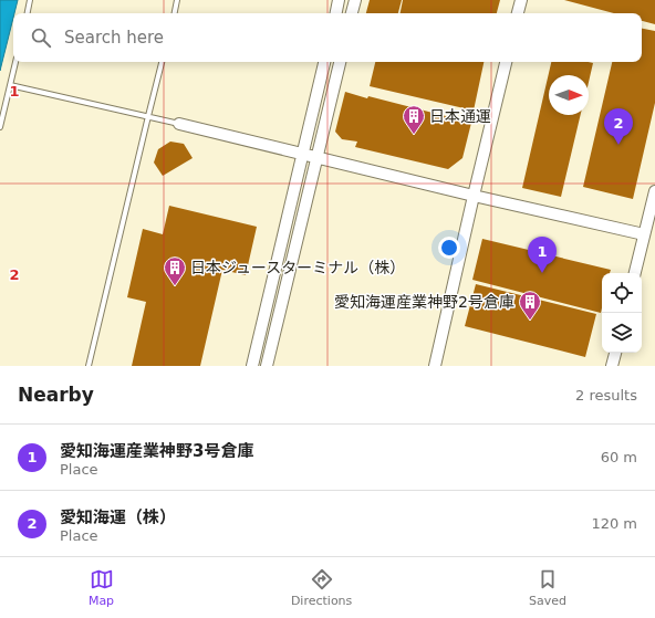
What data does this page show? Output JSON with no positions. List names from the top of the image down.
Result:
{
  "places": {
    "building": ["日本通運", "日本ジュースターミナル（株）", "愛知海運産業神野2号倉庫"]
  },
  "north": "right",
  "page": {
    "search": "Search here",
    "pins": ["2", "1"],
    "heading": ["Nearby", "2 results"],
    "list": [
      {
        "mark": "1",
        "name": "愛知海運産業神野3号倉庫",
        "note": "Place",
        "value": "60 m"
      },
      {
        "mark": "2",
        "name": "愛知海運（株）",
        "note": "Place",
        "value": "120 m"
      }
    ],
    "nav": ["Map", "Directions", "Saved"]
  },
  "grid": {
    "rows": ["1", "2"]
  }
}
